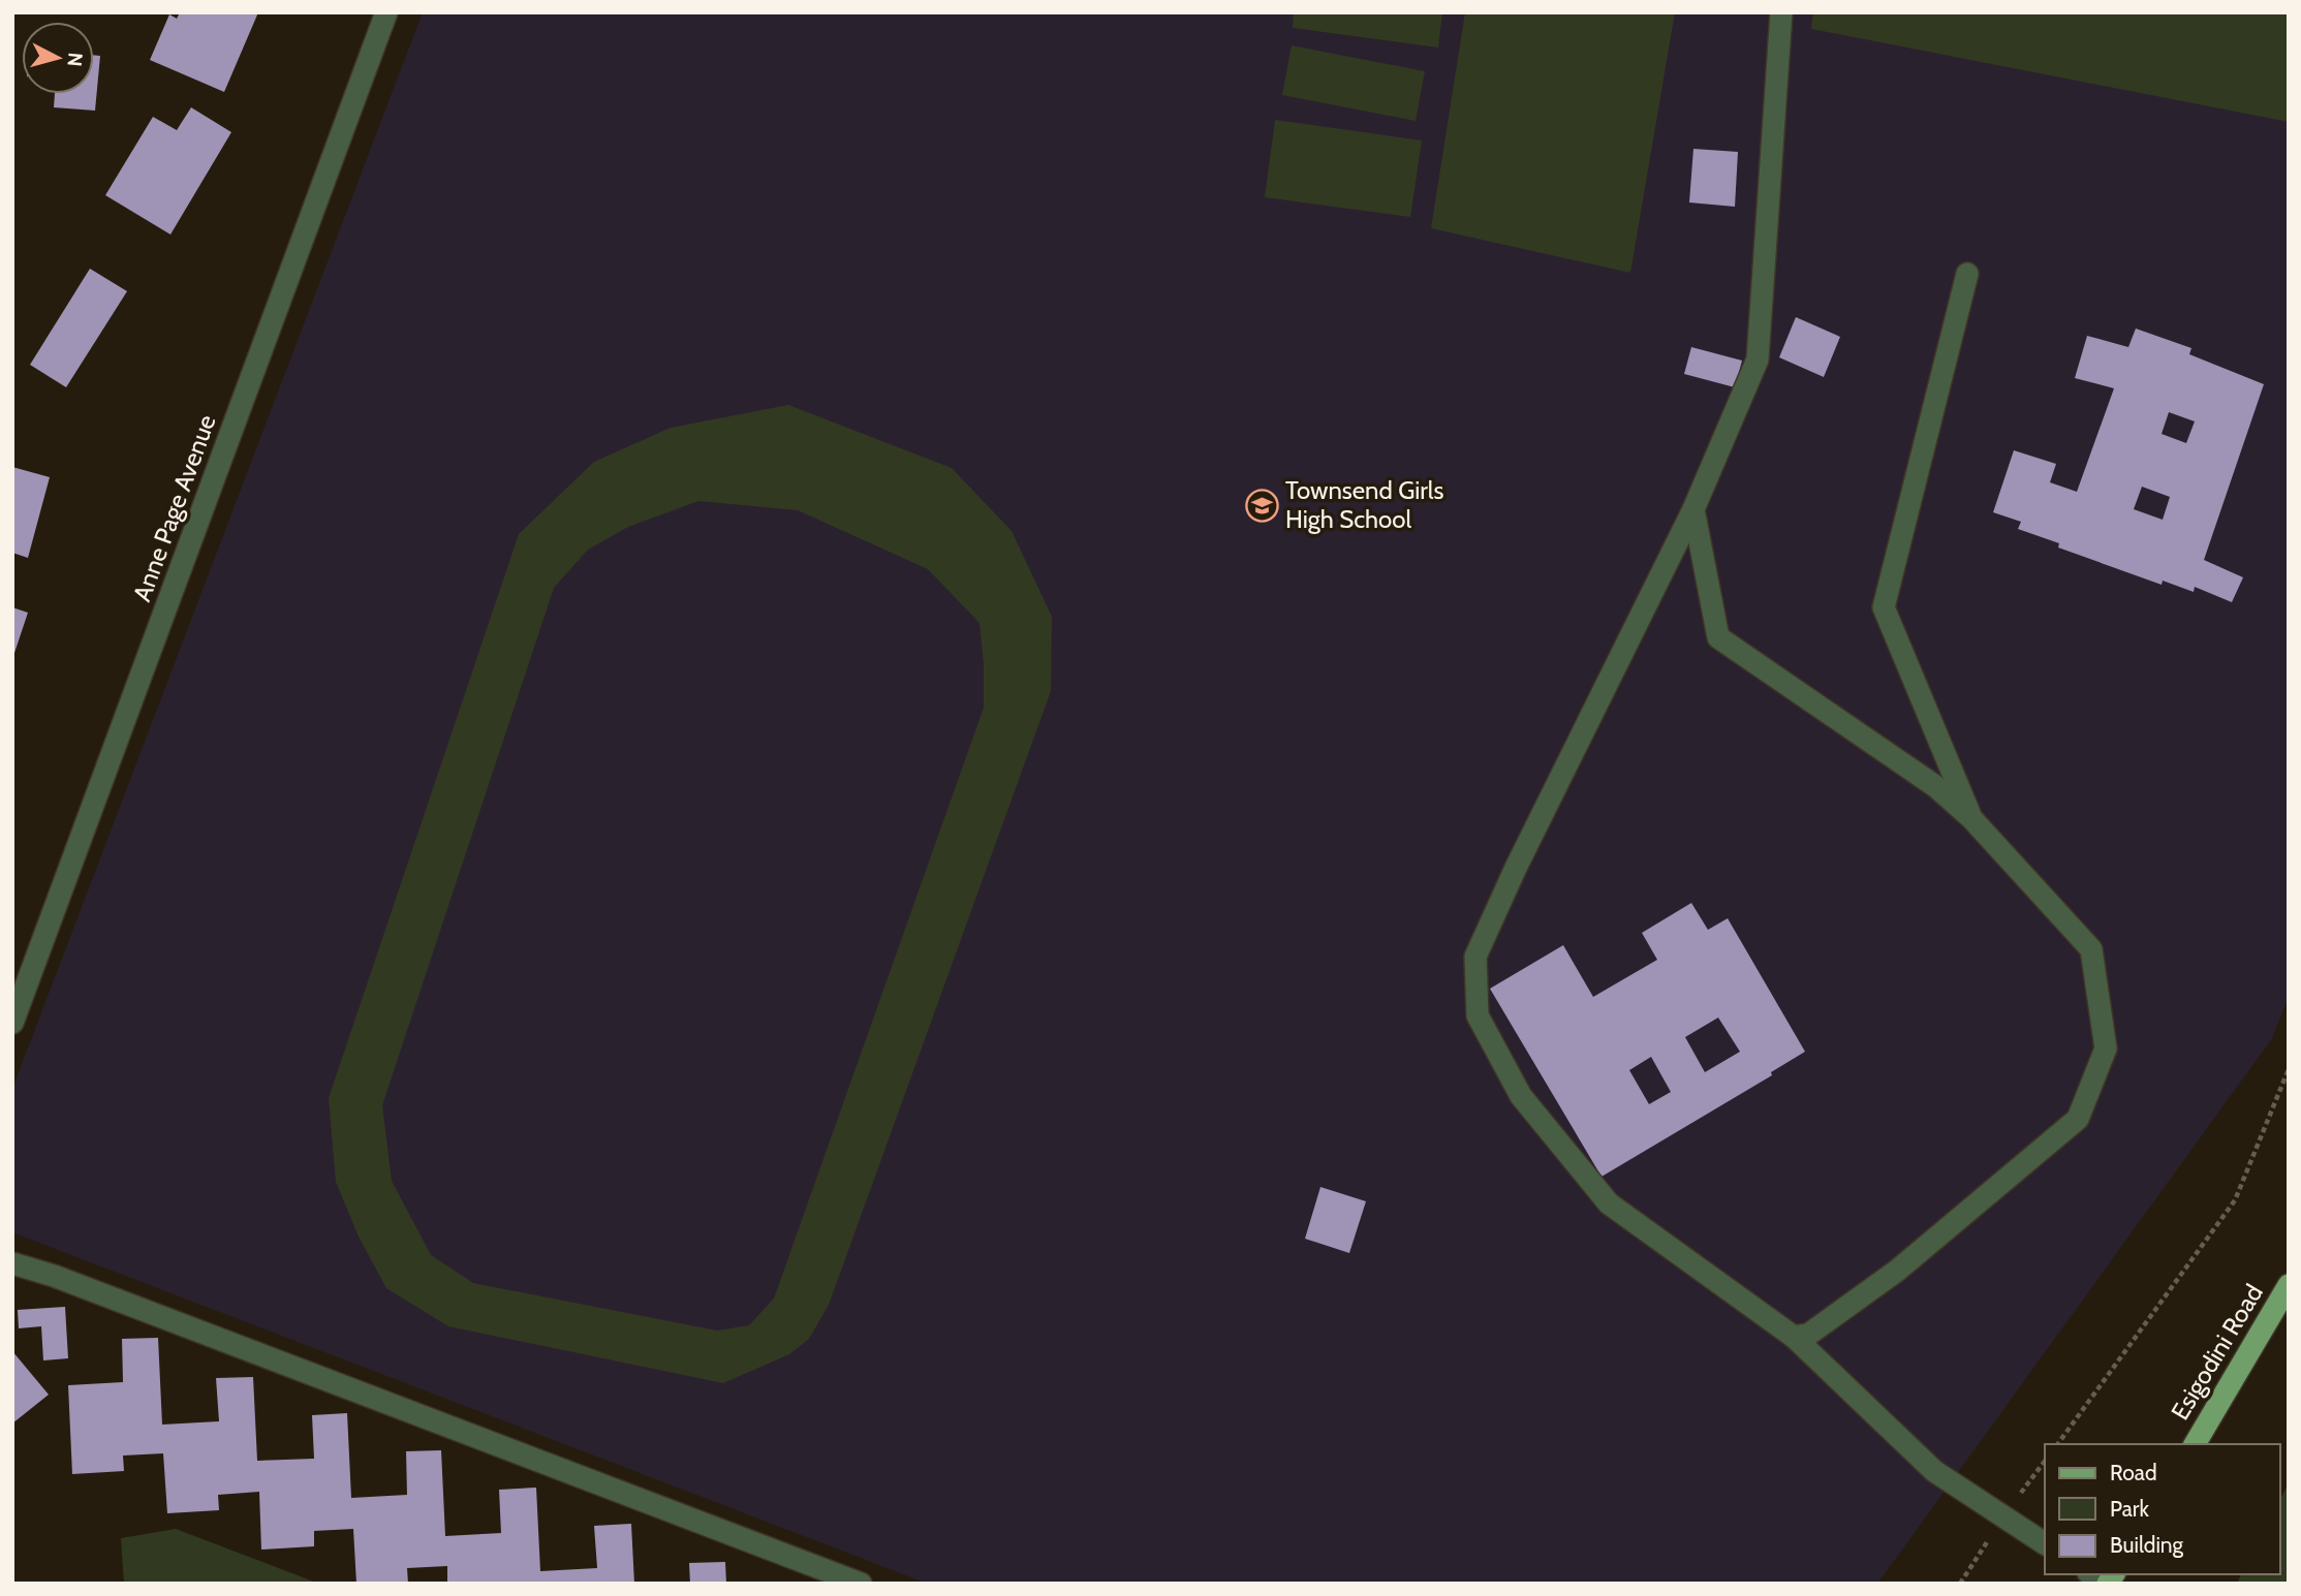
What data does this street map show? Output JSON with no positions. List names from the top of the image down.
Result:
{
  "streets": {
    "main road": ["Esigodini Road"],
    "street": ["Anne Page Avenue"]
  },
  "places": {
    "school or university": ["Townsend Girls High School"]
  },
  "legend": ["Road", "Park", "Building"],
  "north": "right"
}
